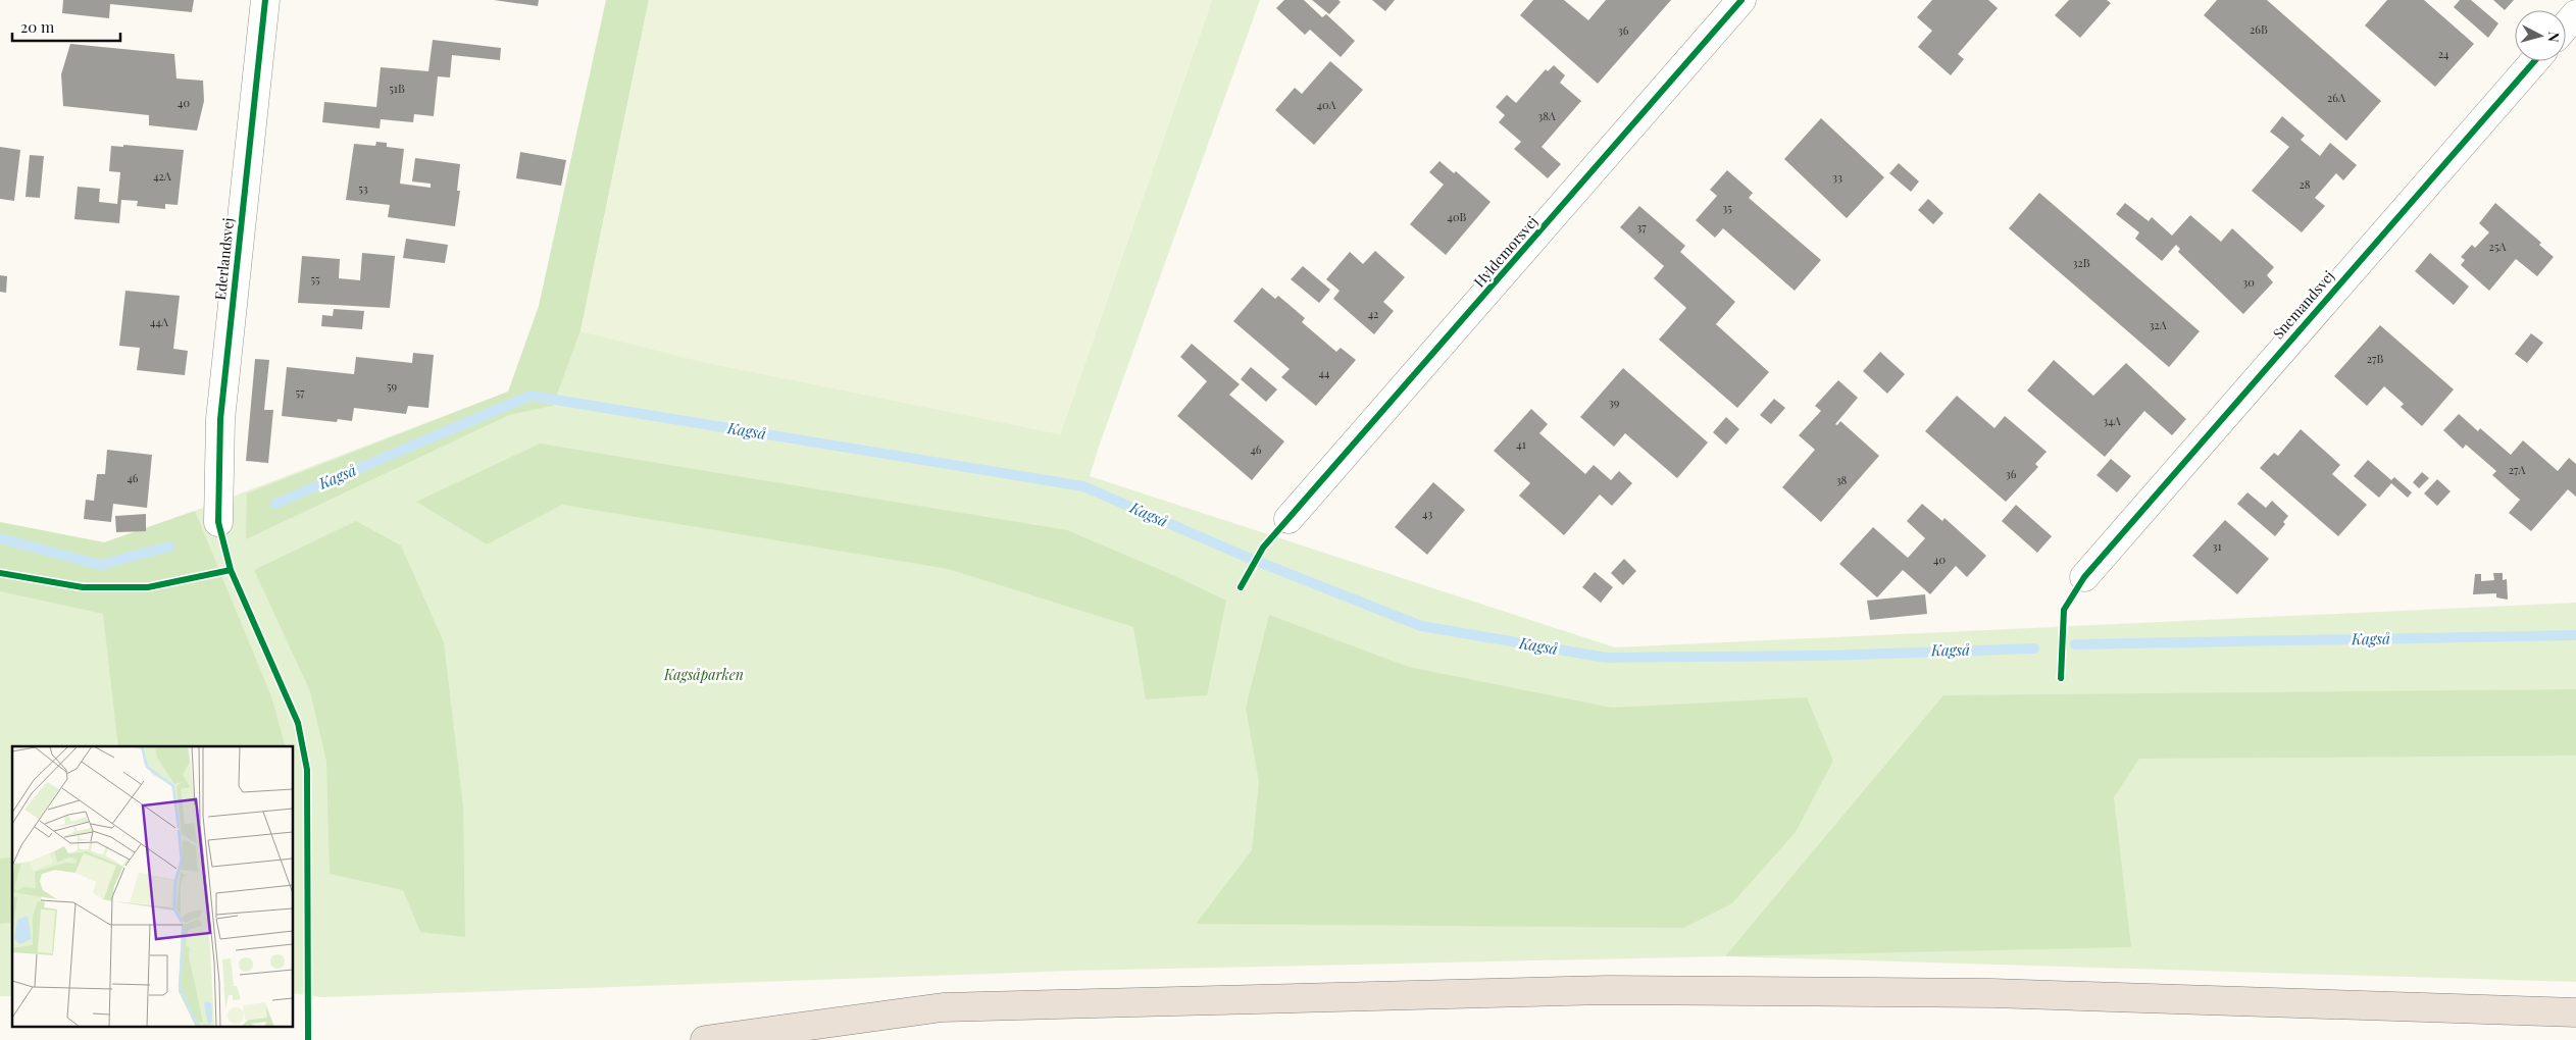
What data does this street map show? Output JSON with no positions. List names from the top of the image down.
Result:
{
  "streets": {
    "street": ["Hyldemorsvej", "Ederlandsvej", "Snemandsvej"]
  },
  "water": ["Kagså"],
  "parks": ["Kagsåparken"],
  "house_numbers": [
    "26B",
    "36",
    "24",
    "51B",
    "26A",
    "40",
    "40A",
    "38A",
    "42A",
    "33",
    "28",
    "53",
    "35",
    "40B",
    "37",
    "25A",
    "32B",
    "55",
    "30",
    "42",
    "44A",
    "32A",
    "27B",
    "44",
    "59",
    "57",
    "39",
    "34A",
    "41",
    "46",
    "27A",
    "36",
    "46",
    "38",
    "43",
    "31",
    "40"
  ],
  "scale_bar": "20 m",
  "north": "right"
}
